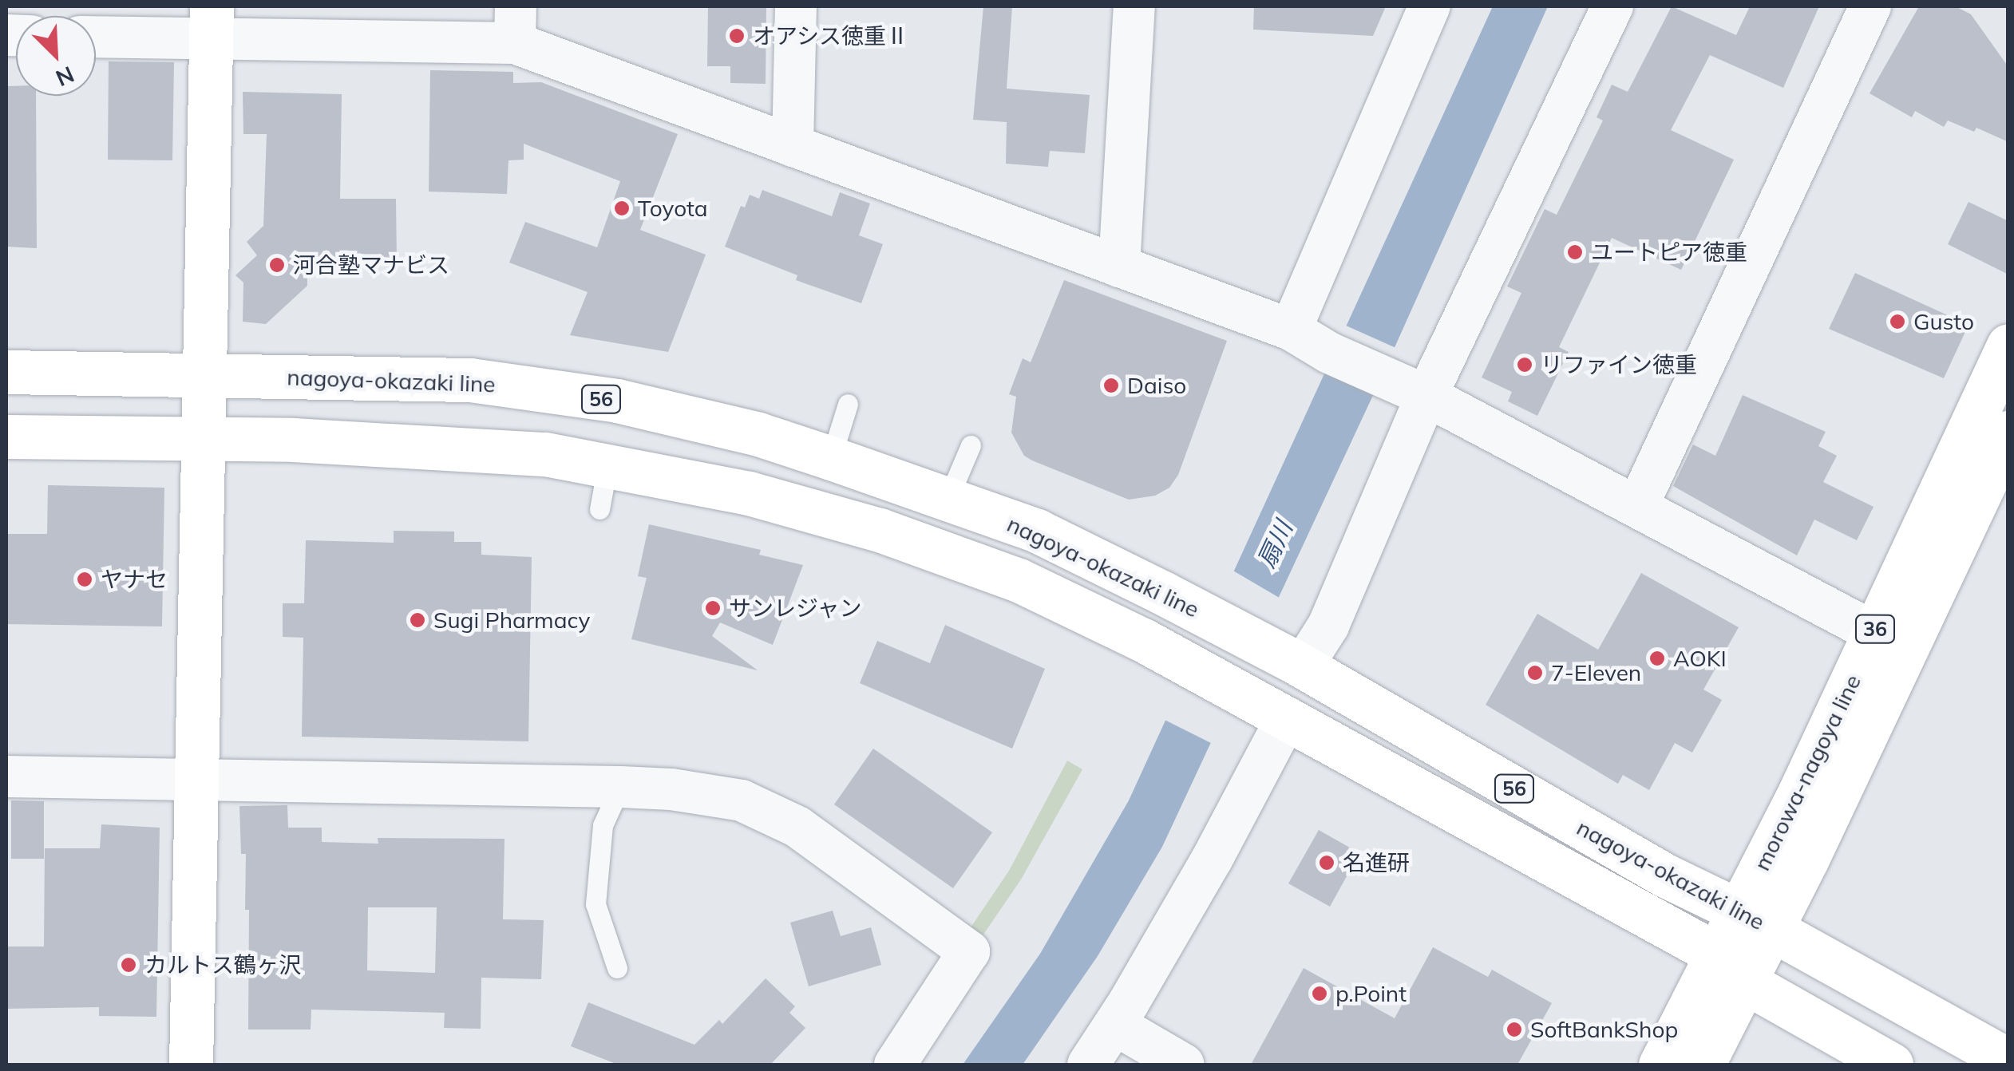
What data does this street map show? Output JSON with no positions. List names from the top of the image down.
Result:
{
  "streets": {
    "main road": [
      "nagoya-okazaki line",
      "56",
      "36",
      "morowa-nagoya line"
    ]
  },
  "crossings": [
    ["nagoya-okazaki line", "morowa-nagoya line"]
  ],
  "water": ["扇川"],
  "places": [
    "オアシス徳重Ⅱ",
    "Toyota",
    "ユートピア徳重",
    "河合塾マナビス",
    "Gusto",
    "リファイン徳重",
    "Daiso",
    "ヤナセ",
    "サンレジャン",
    "Sugi Pharmacy",
    "AOKI",
    "7-Eleven",
    "名進研",
    "カルトス鶴ヶ沢",
    "p.Point",
    "SoftBankShop"
  ],
  "north": "bottom right"
}
